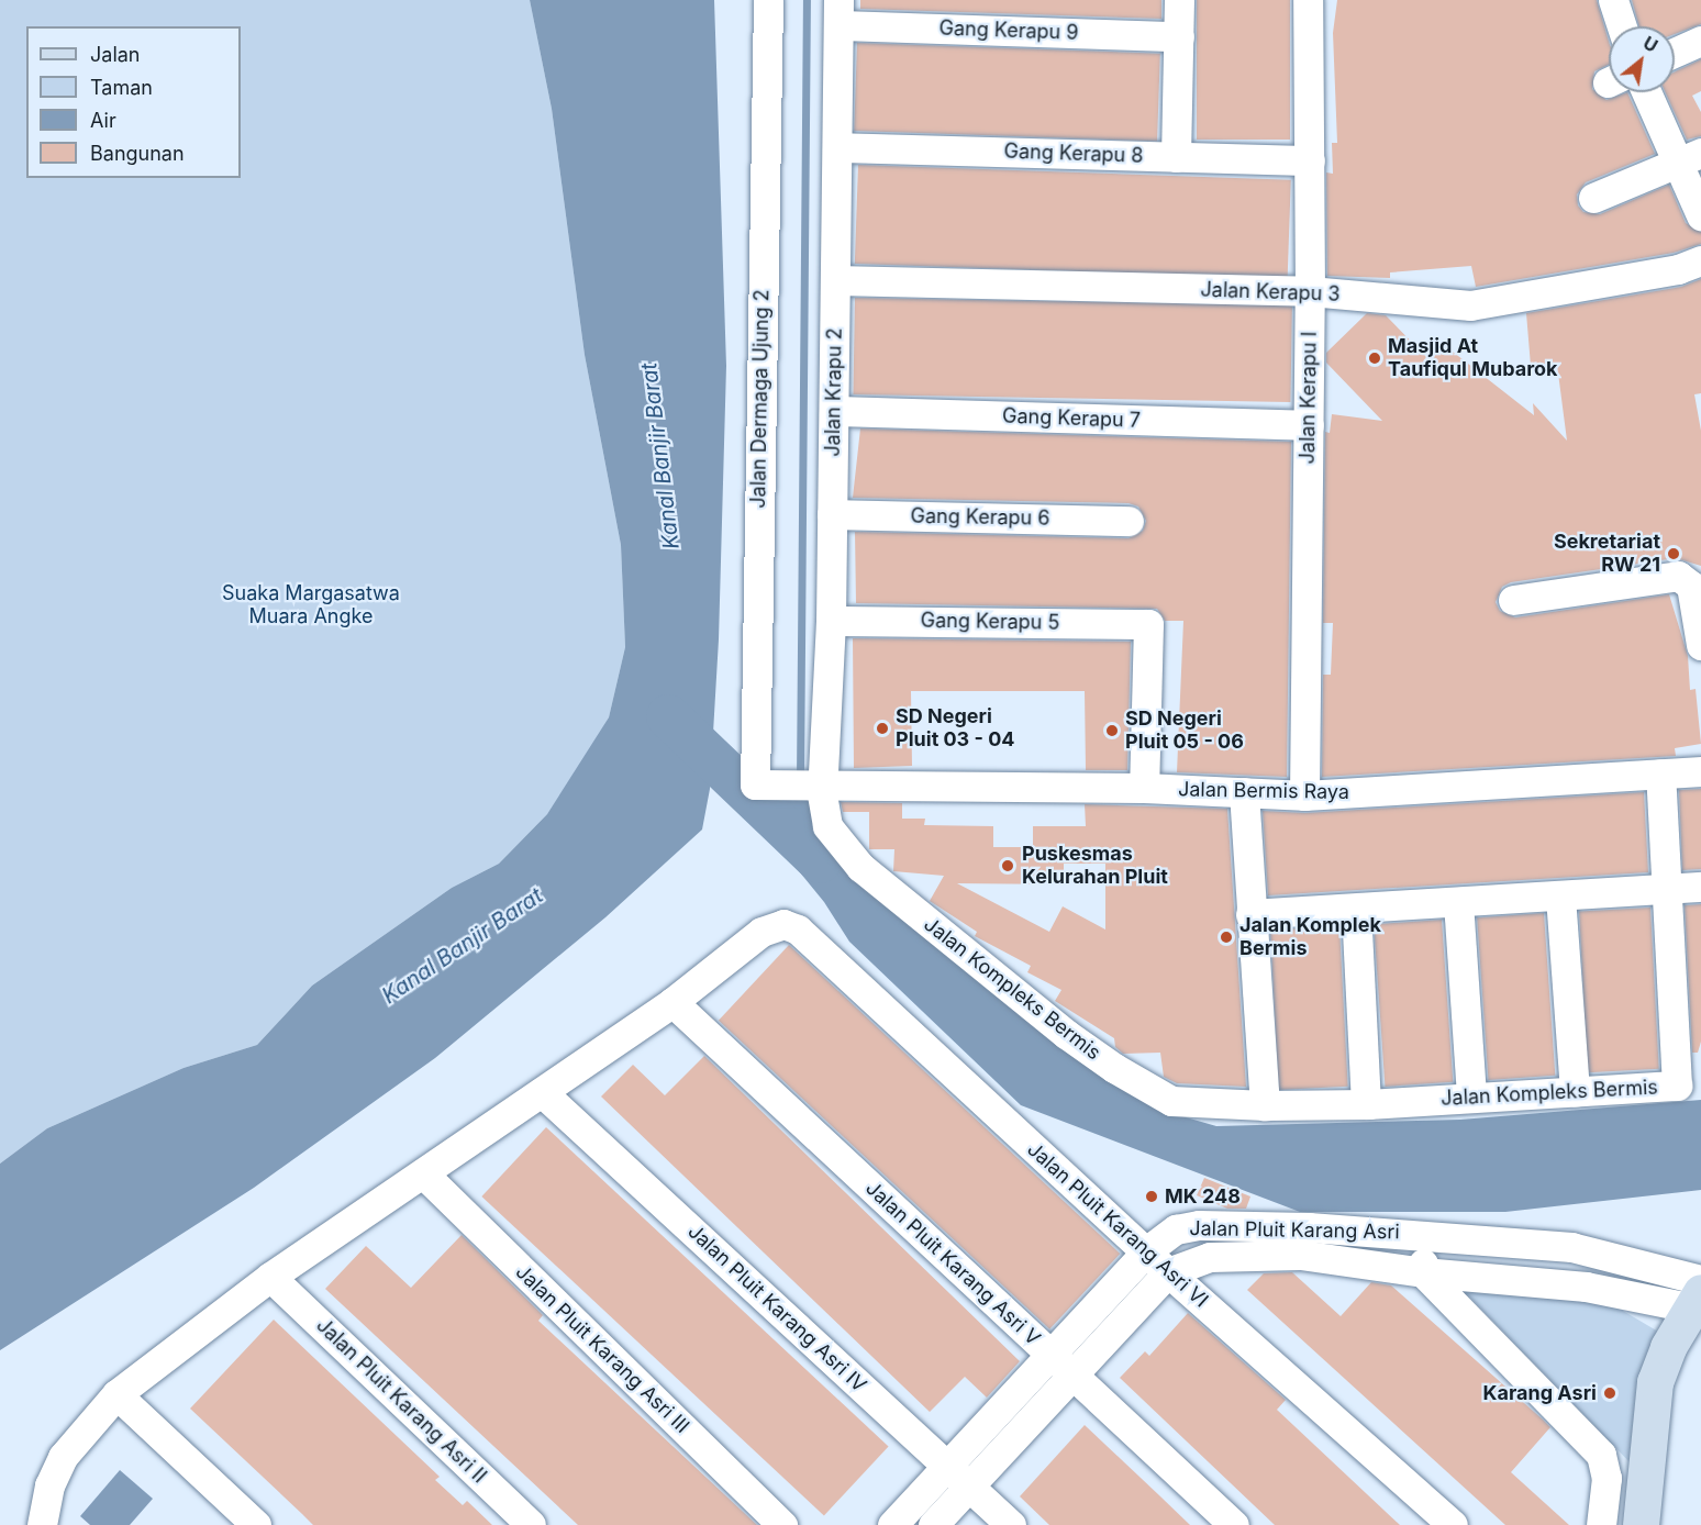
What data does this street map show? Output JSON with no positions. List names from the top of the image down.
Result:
{
  "streets": {
    "street": [
      "Gang Kerapu 9",
      "Gang Kerapu 8",
      "Jalan Kerapu 3",
      "Jalan Krapu 2",
      "Jalan Kerapu I",
      "Jalan Dermaga Ujung 2",
      "Gang Kerapu 7",
      "Gang Kerapu 6",
      "Gang Kerapu 5",
      "Jalan Bermis Raya",
      "Jalan Kompleks Bermis",
      "Jalan Pluit Karang Asri VI",
      "Jalan Pluit Karang Asri",
      "Jalan Pluit Karang Asri V",
      "Jalan Pluit Karang Asri IV",
      "Jalan Pluit Karang Asri III",
      "Jalan Pluit Karang Asri II"
    ]
  },
  "crossings": [
    ["Gang Kerapu 9", "Jalan Krapu 2"],
    ["Gang Kerapu 8", "Jalan Krapu 2"],
    ["Gang Kerapu 8", "Jalan Kerapu I"],
    ["Jalan Kerapu 3", "Jalan Krapu 2"],
    ["Jalan Kerapu 3", "Jalan Kerapu I"],
    ["Jalan Krapu 2", "Gang Kerapu 7"],
    ["Jalan Krapu 2", "Gang Kerapu 6"],
    ["Jalan Krapu 2", "Gang Kerapu 5"],
    ["Jalan Krapu 2", "Jalan Bermis Raya"],
    ["Jalan Krapu 2", "Jalan Kompleks Bermis"],
    ["Jalan Kerapu I", "Gang Kerapu 7"],
    ["Jalan Kerapu I", "Jalan Bermis Raya"],
    ["Jalan Dermaga Ujung 2", "Jalan Bermis Raya"],
    ["Gang Kerapu 5", "Jalan Bermis Raya"],
    ["Jalan Bermis Raya", "Jalan Kompleks Bermis"],
    ["Jalan Pluit Karang Asri VI", "Jalan Pluit Karang Asri"],
    ["Jalan Pluit Karang Asri VI", "Jalan Pluit Karang Asri V"],
    ["Jalan Pluit Karang Asri", "Jalan Pluit Karang Asri V"],
    ["Jalan Pluit Karang Asri", "Jalan Pluit Karang Asri IV"]
  ],
  "water": ["Kanal Banjir Barat"],
  "parks": ["Suaka Margasatwa Muara Angke"],
  "places": [
    "Masjid At Taufiqul Mubarok",
    "Sekretariat RW 21",
    "SD Negeri Pluit 03 - 04",
    "SD Negeri Pluit 05 - 06",
    "Puskesmas Kelurahan Pluit",
    "Jalan Komplek Bermis",
    "MK 248",
    "Karang Asri"
  ],
  "legend": [
    "Jalan",
    "Taman",
    "Air",
    "Bangunan"
  ],
  "north": "top right"
}
